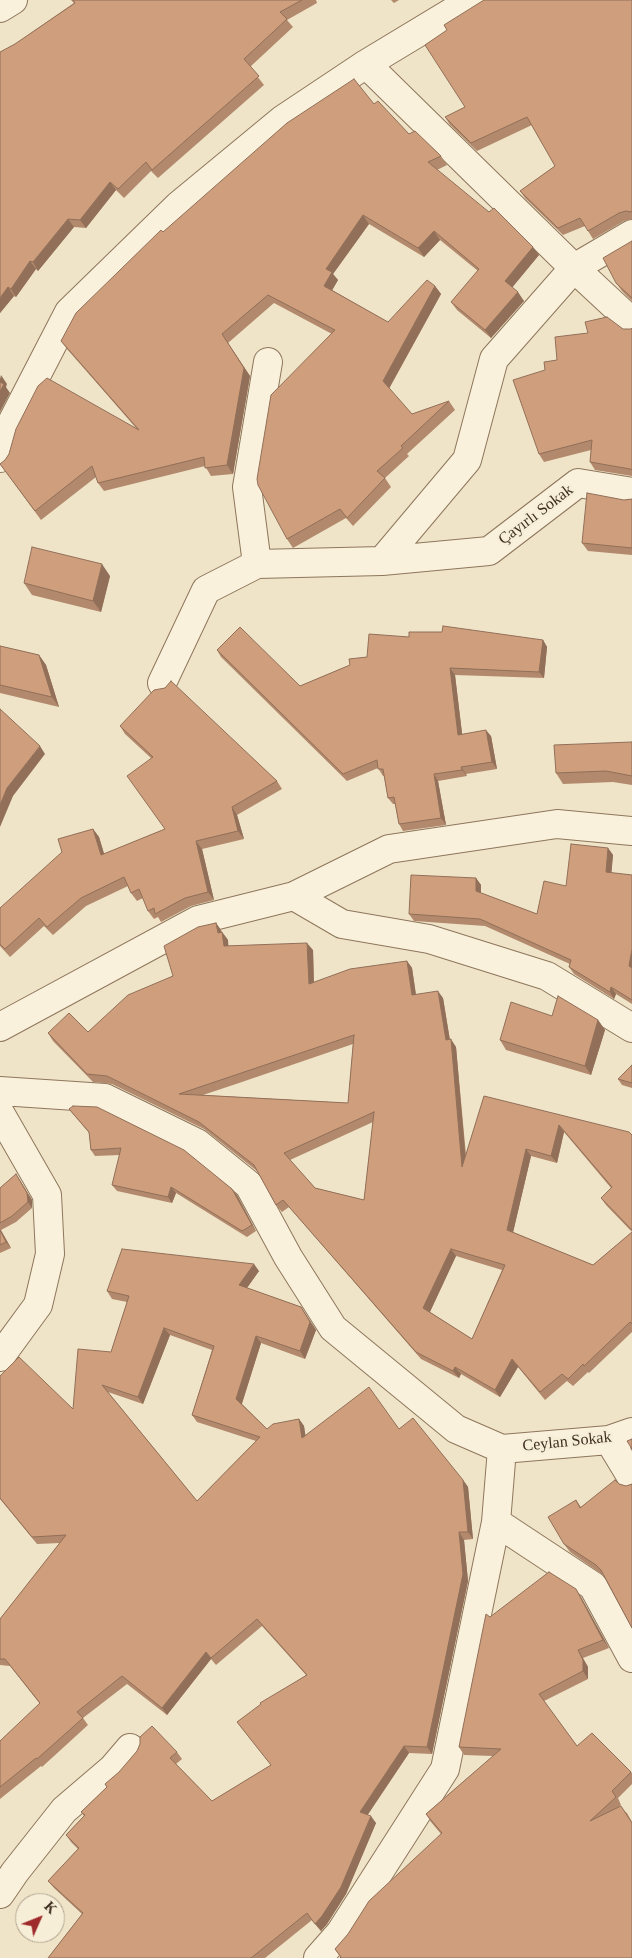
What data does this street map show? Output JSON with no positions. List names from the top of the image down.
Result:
{
  "streets": {
    "street": ["Çayırlı Sokak", "Ceylan Sokak"]
  },
  "north": "top right"
}
